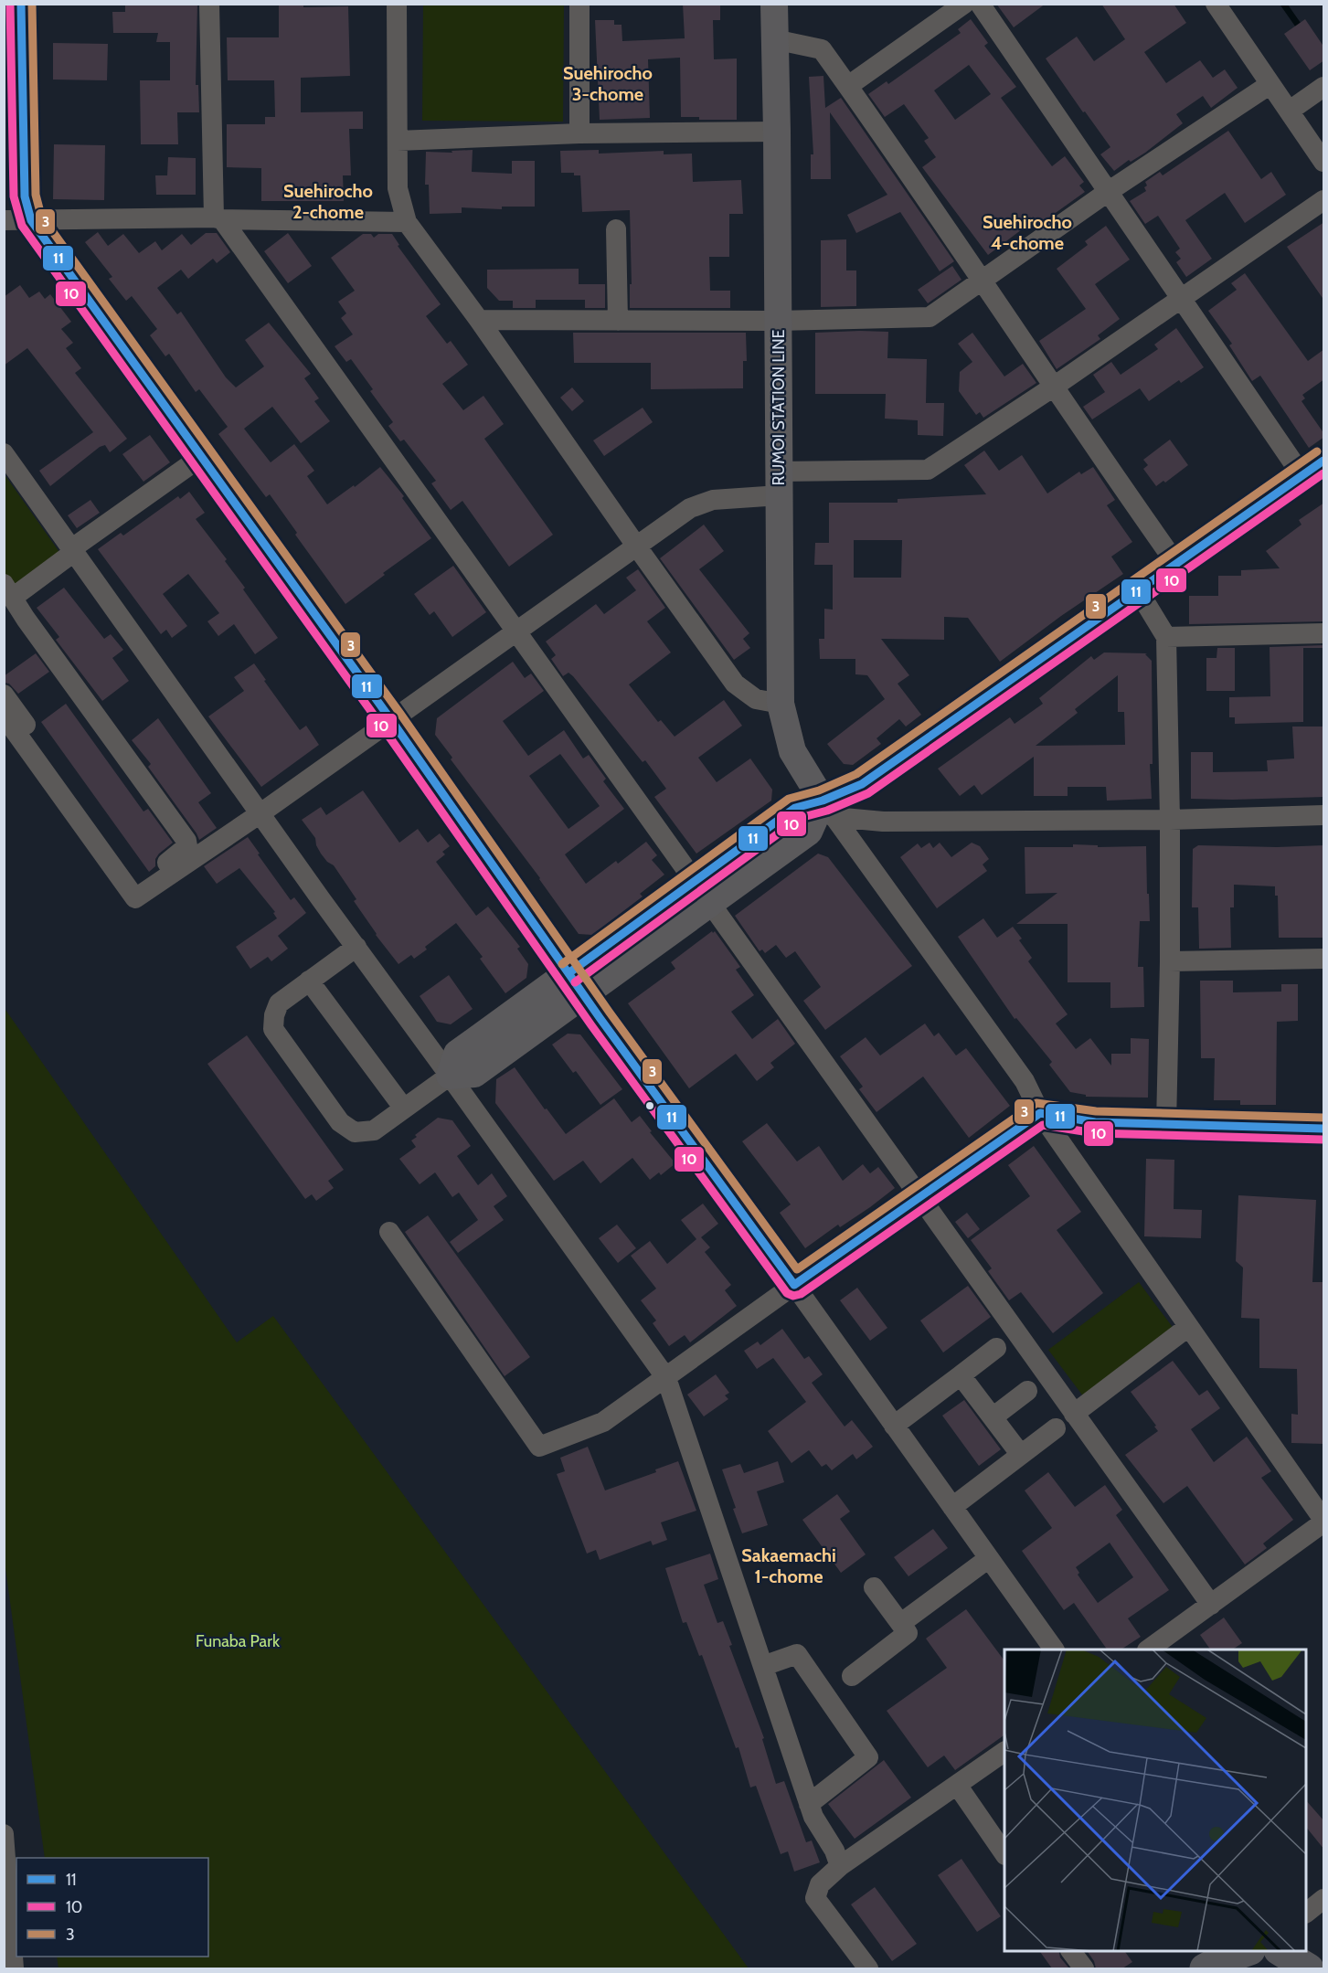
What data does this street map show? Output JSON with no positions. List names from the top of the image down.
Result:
{
  "streets": {
    "main road": ["RUMOI STATION LINE"]
  },
  "districts": [
    "Suehirocho 3-chome",
    "Suehirocho 2-chome",
    "Suehirocho 4-chome",
    "Sakaemachi 1-chome"
  ],
  "parks": ["Funaba Park"],
  "lines": ["transit line 11", "transit line 10", "transit line 3"],
  "legend": ["11", "10", "3"]
}
